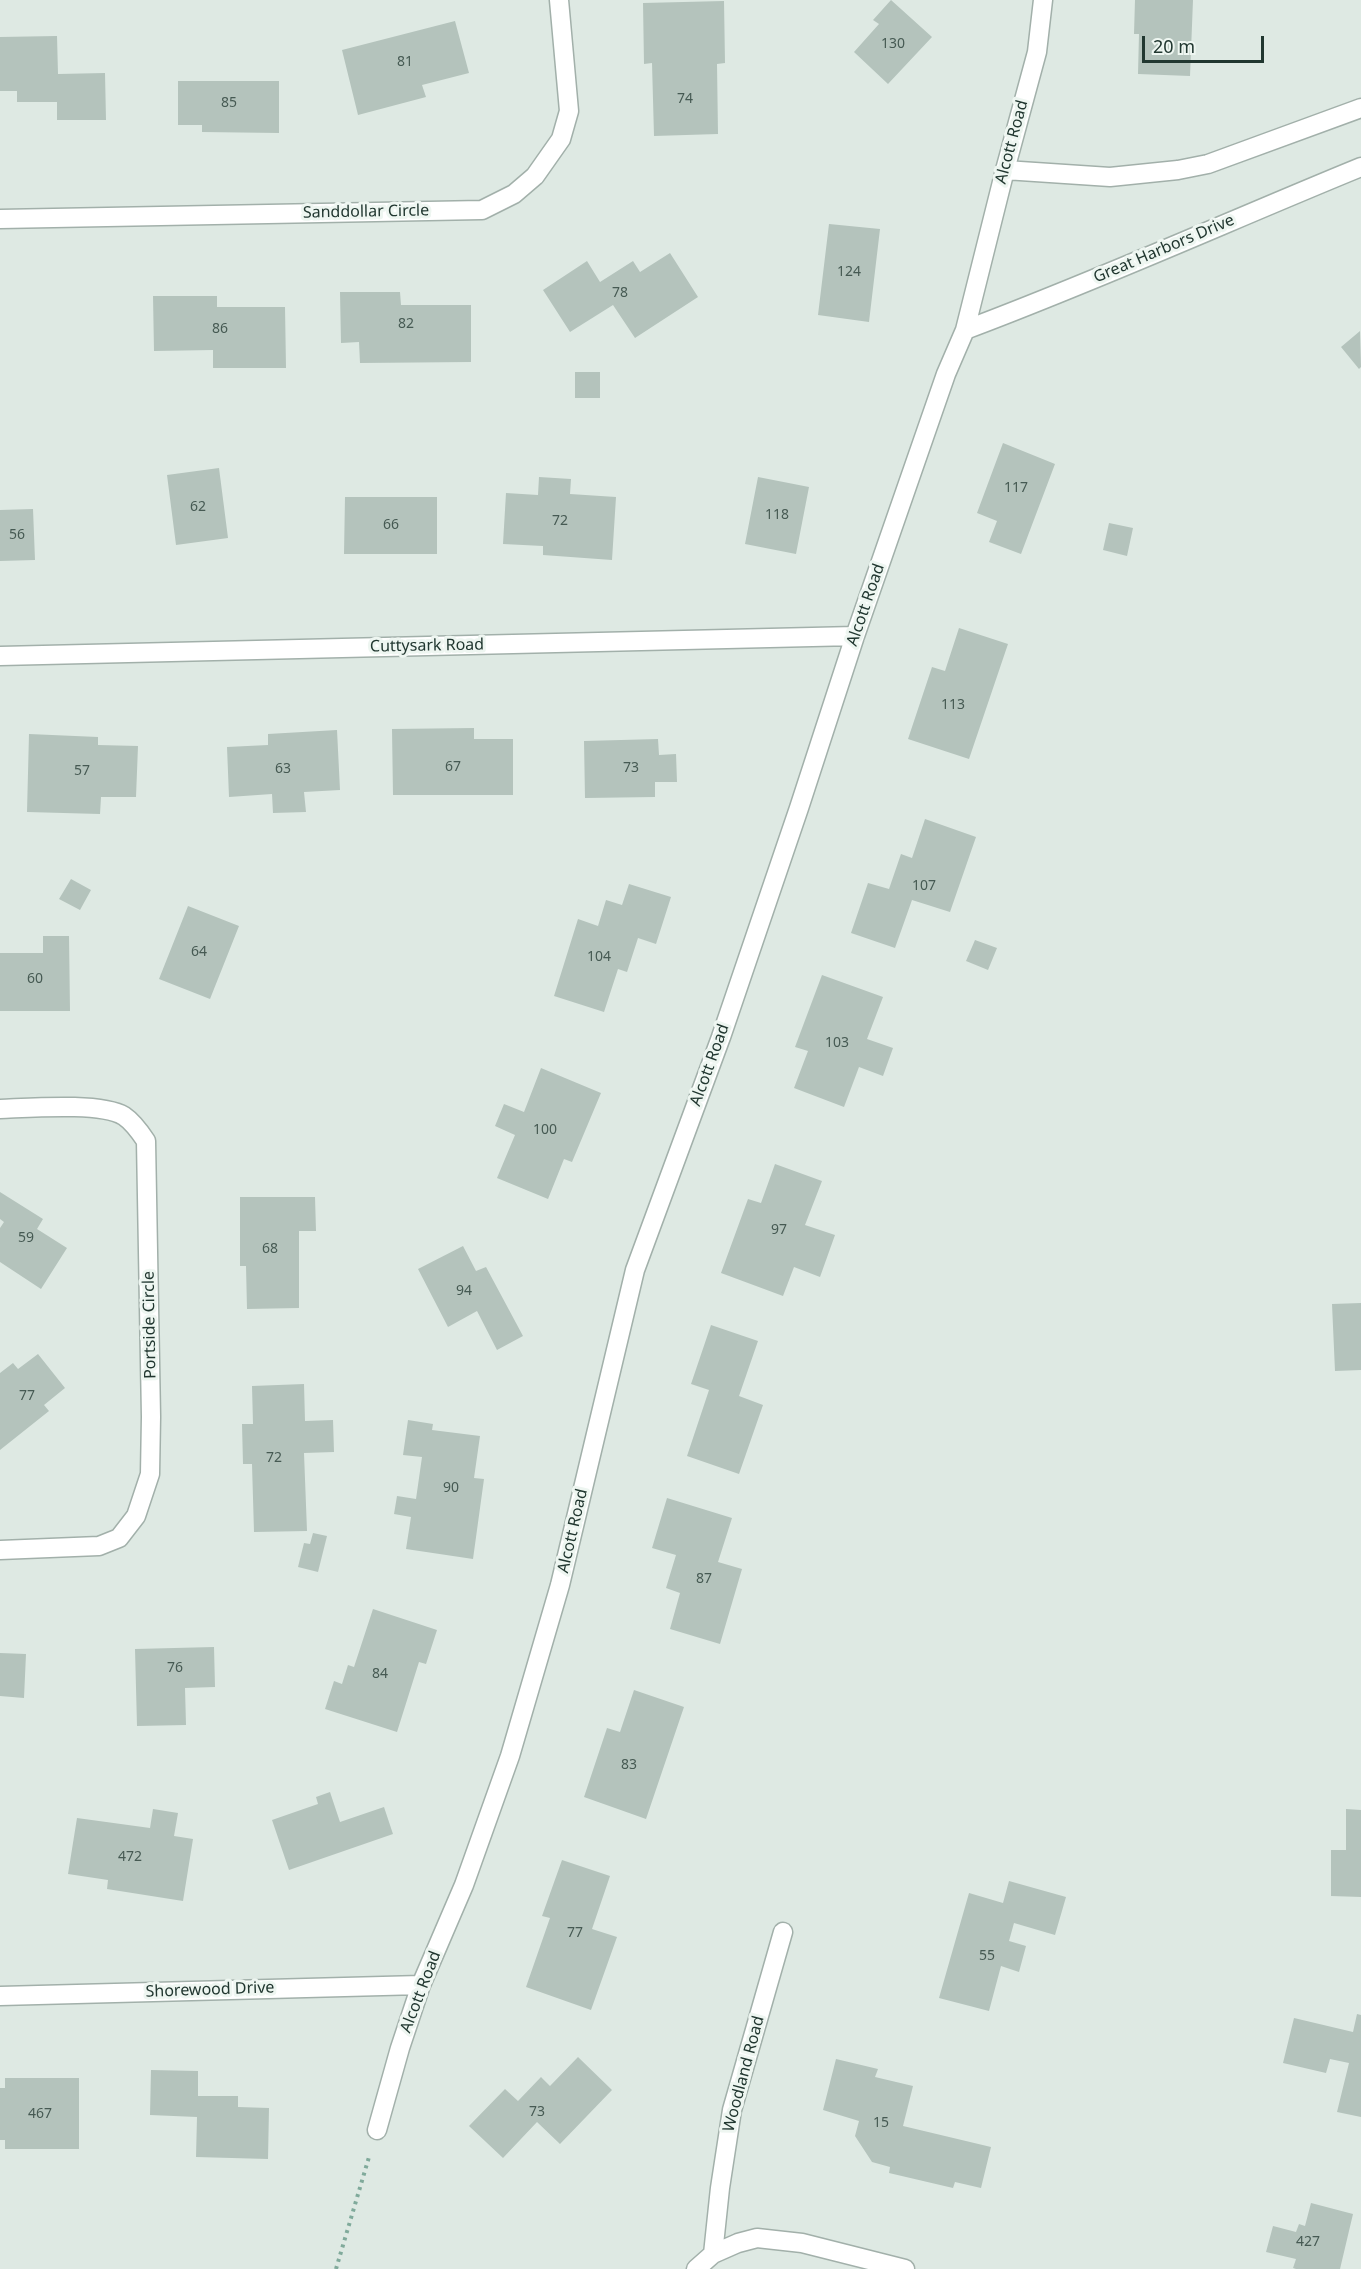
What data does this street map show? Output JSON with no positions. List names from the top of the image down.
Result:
{
  "streets": {
    "street": [
      "Alcott Road",
      "Sanddollar Circle",
      "Great Harbors Drive",
      "Cuttysark Road",
      "Portside Circle",
      "Shorewood Drive",
      "Woodland Road"
    ]
  },
  "crossings": [
    ["Alcott Road", "Great Harbors Drive"],
    ["Alcott Road", "Cuttysark Road"],
    ["Alcott Road", "Shorewood Drive"]
  ],
  "house_numbers": [
    "130",
    "81",
    "74",
    "85",
    "124",
    "78",
    "82",
    "86",
    "117",
    "62",
    "118",
    "72",
    "66",
    "56",
    "113",
    "67",
    "73",
    "63",
    "57",
    "107",
    "64",
    "104",
    "60",
    "103",
    "100",
    "97",
    "59",
    "68",
    "94",
    "77",
    "72",
    "90",
    "87",
    "76",
    "84",
    "83",
    "472",
    "77",
    "55",
    "73",
    "467",
    "15",
    "427"
  ],
  "scale_bar": "20 m"
}
